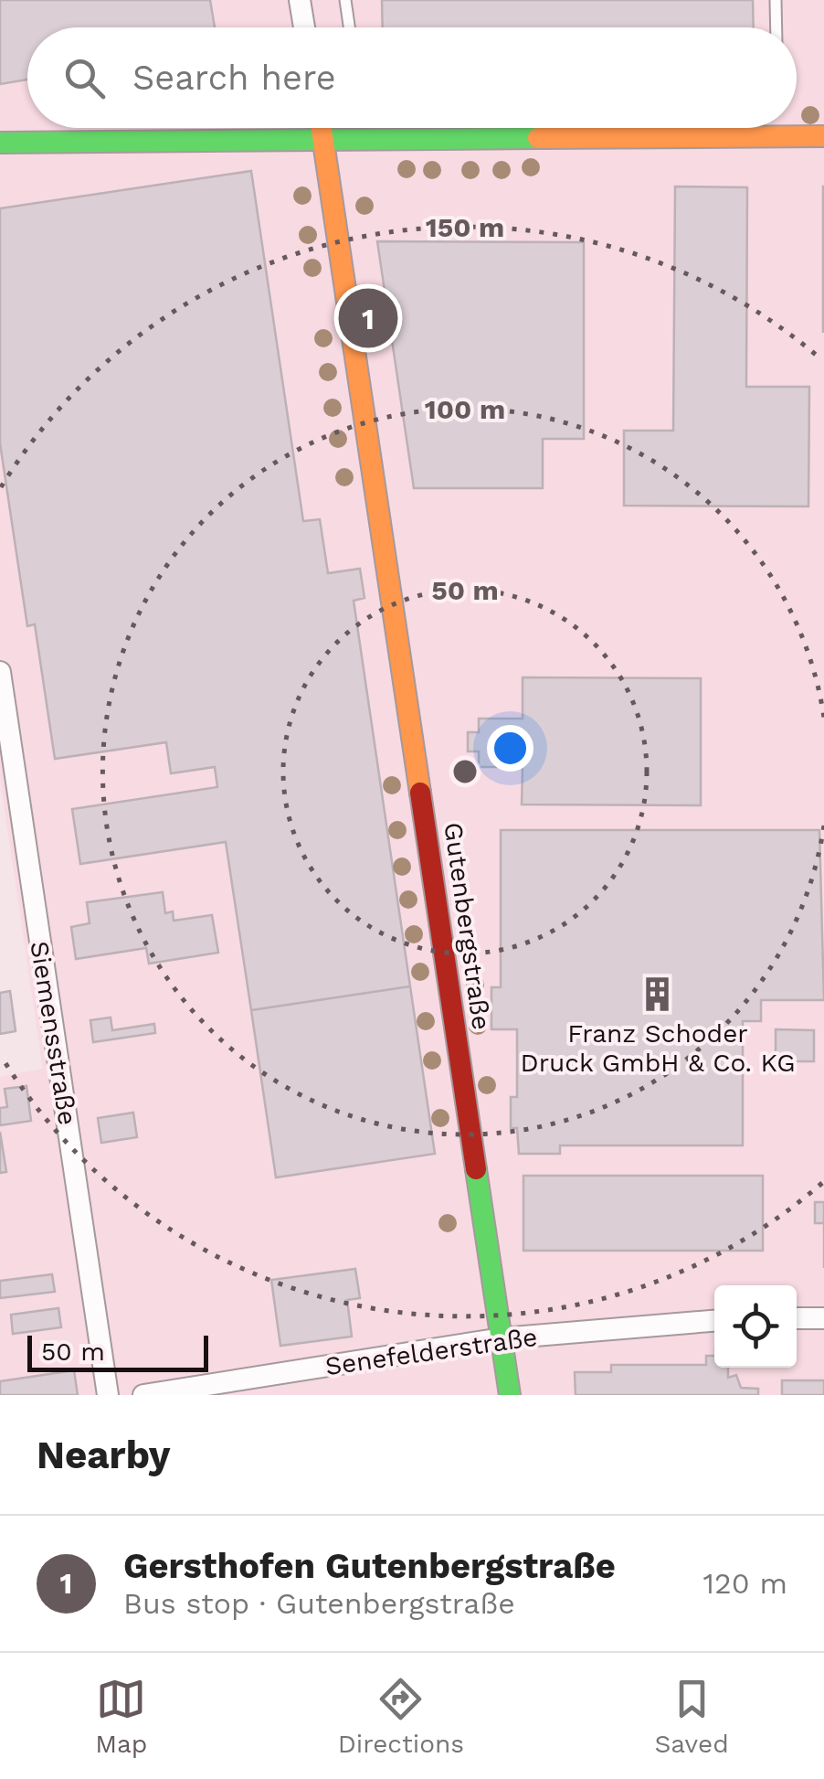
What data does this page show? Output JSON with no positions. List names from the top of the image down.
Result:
{
  "streets": {
    "street": ["Gutenbergstraße", "Siemensstraße", "Senefelderstraße"]
  },
  "crossings": [
    ["Gutenbergstraße", "Senefelderstraße"]
  ],
  "places": {
    "building": ["Franz Schoder Druck GmbH & Co. KG"]
  },
  "scale_bar": "50 m",
  "page": {
    "search": "Search here",
    "pins": "1",
    "scale": "50 m",
    "heading": "Nearby",
    "list": [
      {
        "mark": "1",
        "name": "Gersthofen Gutenbergstraße",
        "note": "Bus stop · Gutenbergstraße",
        "value": "120 m"
      }
    ],
    "nav": ["Map", "Directions", "Saved"]
  },
  "rings": ["150 m", "100 m", "50 m"]
}
